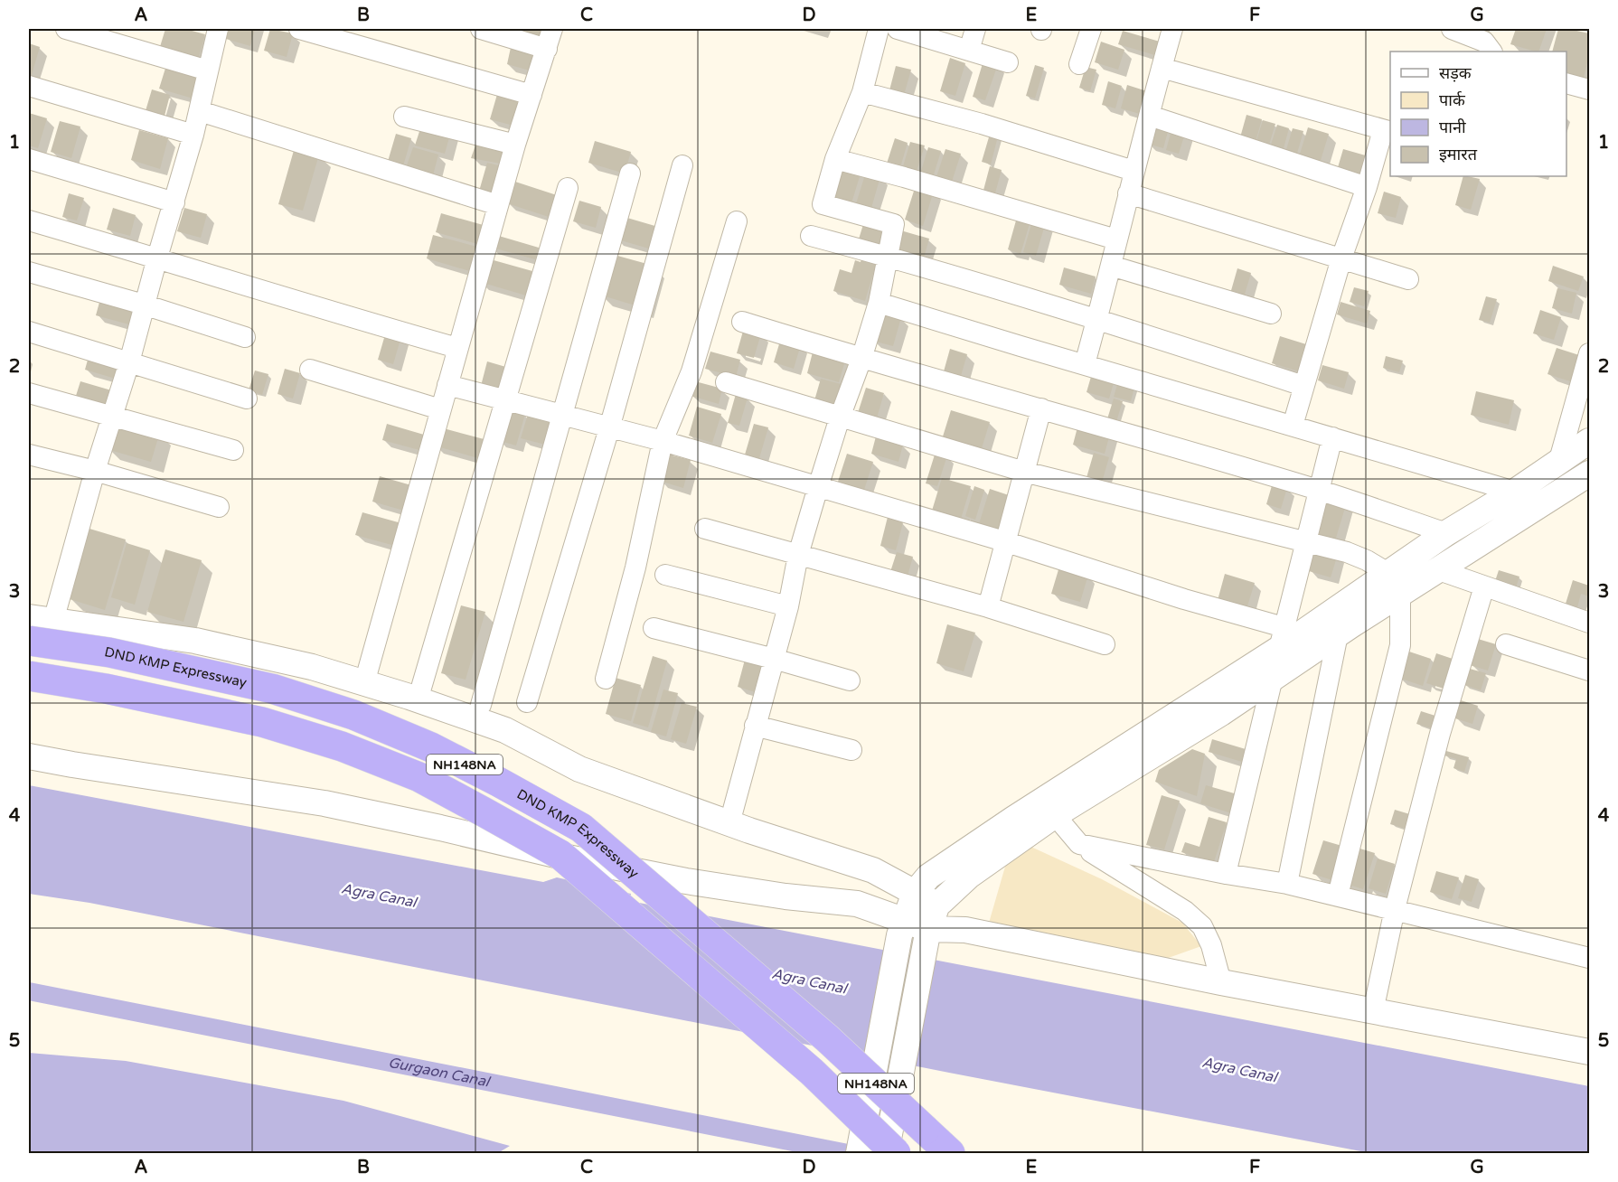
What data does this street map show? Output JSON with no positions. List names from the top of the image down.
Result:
{
  "streets": {
    "highway": ["DND KMP Expressway", "NH148NA"]
  },
  "water": ["Agra Canal", "Gurgaon Canal"],
  "legend": [
    "सड़क",
    "पार्क",
    "पानी",
    "इमारत"
  ],
  "grid": {
    "columns": [
      "A",
      "B",
      "C",
      "D",
      "E",
      "F",
      "G"
    ],
    "rows": [
      "1",
      "2",
      "3",
      "4",
      "5"
    ]
  }
}
